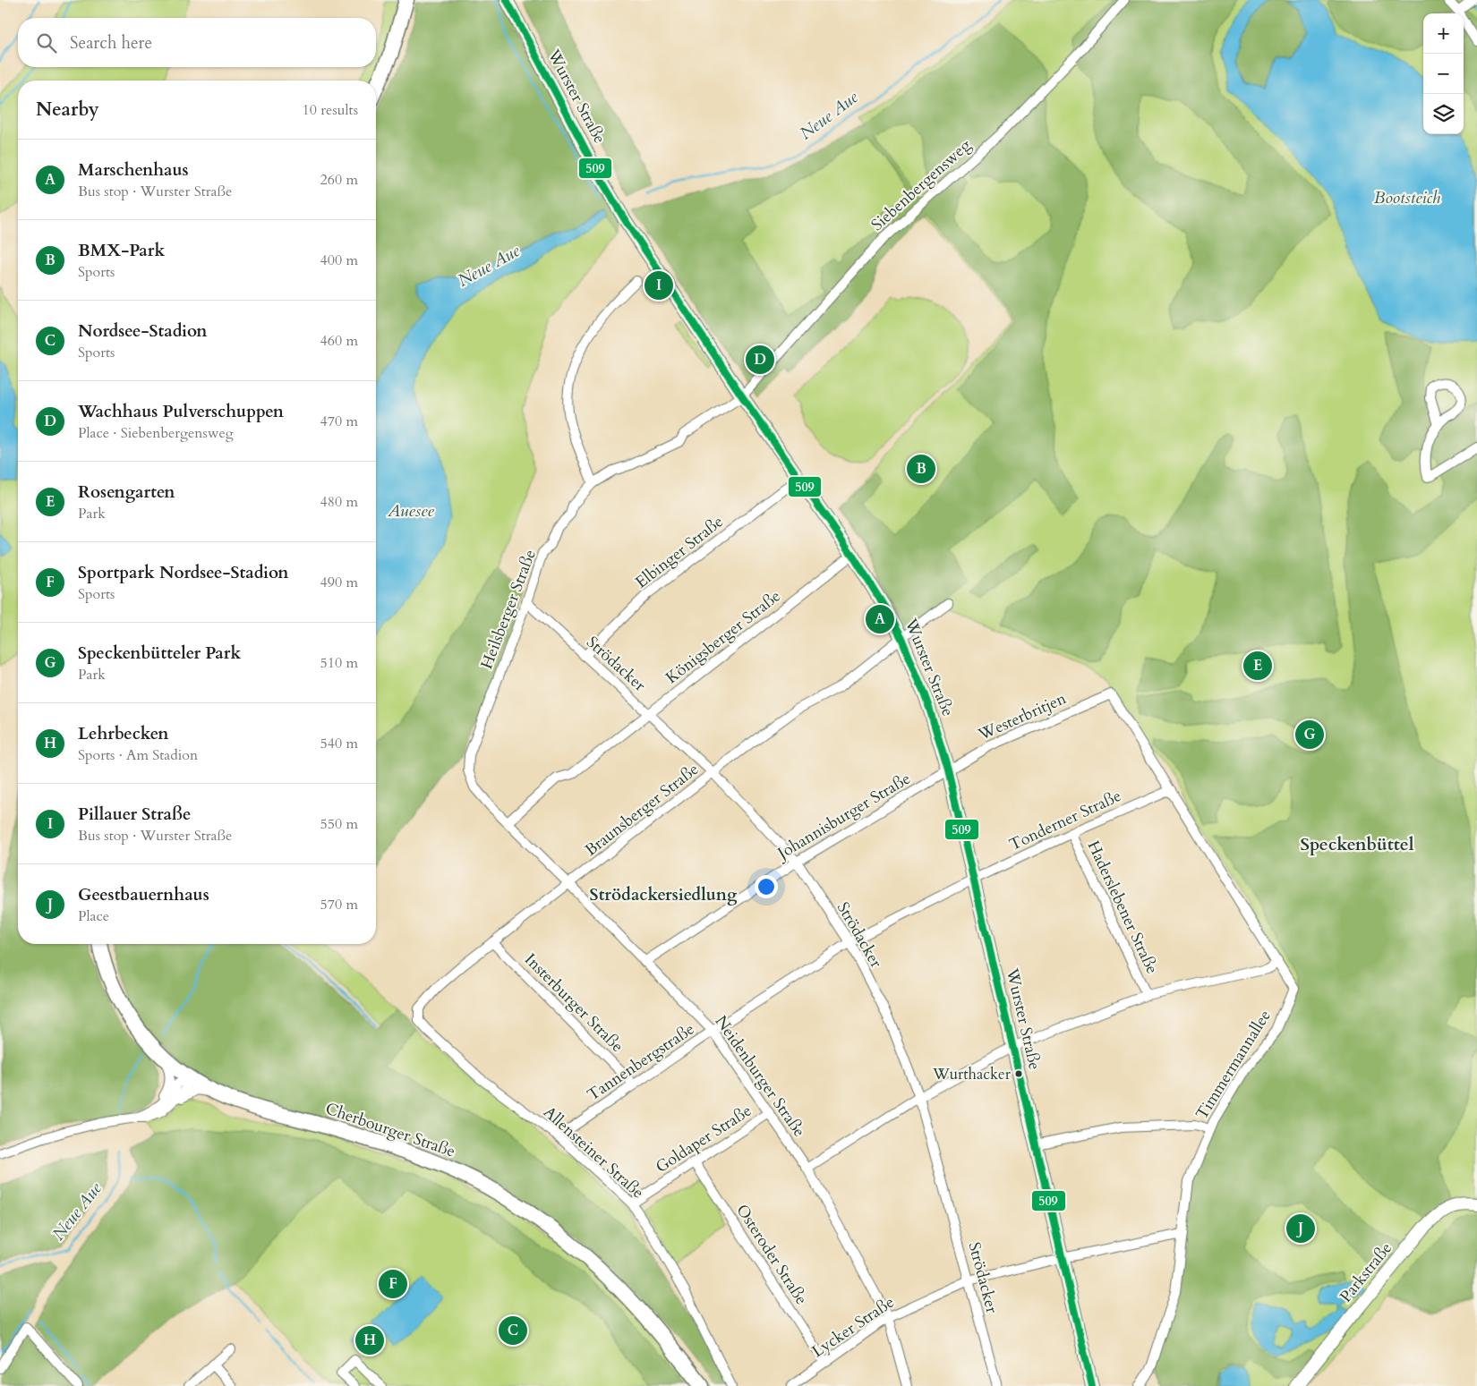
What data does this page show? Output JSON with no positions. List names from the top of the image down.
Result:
{
  "streets": {
    "main road": ["Cherbourger Straße"],
    "street": [
      "Wurster Straße",
      "Siebenbergensweg",
      "Elbinger Straße",
      "Heilsberger Straße",
      "Königsberger Straße",
      "Strödacker",
      "Westerbritjen",
      "Braunsberger Straße",
      "Johannisburger Straße",
      "Tonderner Straße",
      "Haderslebener Straße",
      "Insterburger Straße",
      "Tannenbergstraße",
      "Timmermannallee",
      "Neidenburger Straße",
      "Goldaper Straße",
      "Allensteiner Straße",
      "Osteroder Straße",
      "Parkstraße",
      "Lycker Straße"
    ]
  },
  "crossings": [
    ["Wurster Straße", "Siebenbergensweg"],
    ["Wurster Straße", "Elbinger Straße"],
    ["Wurster Straße", "Heilsberger Straße"],
    ["Wurster Straße", "Königsberger Straße"],
    ["Wurster Straße", "Westerbritjen"],
    ["Wurster Straße", "Braunsberger Straße"],
    ["Wurster Straße", "Johannisburger Straße"],
    ["Wurster Straße", "Tonderner Straße"],
    ["Wurster Straße", "Tannenbergstraße"],
    ["Wurster Straße", "Lycker Straße"],
    ["Siebenbergensweg", "Heilsberger Straße"],
    ["Elbinger Straße", "Strödacker"],
    ["Heilsberger Straße", "Strödacker"],
    ["Heilsberger Straße", "Neidenburger Straße"],
    ["Königsberger Straße", "Strödacker"],
    ["Königsberger Straße", "Neidenburger Straße"],
    ["Strödacker", "Braunsberger Straße"],
    ["Strödacker", "Johannisburger Straße"],
    ["Strödacker", "Tannenbergstraße"],
    ["Strödacker", "Lycker Straße"],
    ["Westerbritjen", "Johannisburger Straße"],
    ["Westerbritjen", "Timmermannallee"],
    ["Braunsberger Straße", "Insterburger Straße"],
    ["Braunsberger Straße", "Neidenburger Straße"],
    ["Braunsberger Straße", "Allensteiner Straße"],
    ["Johannisburger Straße", "Neidenburger Straße"],
    ["Tonderner Straße", "Haderslebener Straße"],
    ["Tonderner Straße", "Tannenbergstraße"],
    ["Tonderner Straße", "Timmermannallee"],
    ["Insterburger Straße", "Tannenbergstraße"],
    ["Tannenbergstraße", "Neidenburger Straße"],
    ["Tannenbergstraße", "Allensteiner Straße"],
    ["Timmermannallee", "Lycker Straße"],
    ["Neidenburger Straße", "Goldaper Straße"],
    ["Neidenburger Straße", "Lycker Straße"],
    ["Goldaper Straße", "Allensteiner Straße"],
    ["Goldaper Straße", "Osteroder Straße"],
    ["Osteroder Straße", "Lycker Straße"]
  ],
  "districts": ["Speckenbüttel", "Strödackersiedlung"],
  "water": ["Neue Aue", "Bootsteich", "Auesee"],
  "places": ["Wurthacker"],
  "lines": ["transit line 509"],
  "page": {
    "map_buttons": ["+", "−"],
    "search": "Search here",
    "heading": ["Nearby", "10 results"],
    "list": [
      {
        "mark": "A",
        "name": "Marschenhaus",
        "note": "Bus stop · Wurster Straße",
        "value": "260 m"
      },
      {
        "mark": "B",
        "name": "BMX-Park",
        "note": "Sports",
        "value": "400 m"
      },
      {
        "mark": "C",
        "name": "Nordsee-Stadion",
        "note": "Sports",
        "value": "460 m"
      },
      {
        "mark": "D",
        "name": "Wachhaus Pulverschuppen",
        "note": "Place · Siebenbergensweg",
        "value": "470 m"
      },
      {
        "mark": "E",
        "name": "Rosengarten",
        "note": "Park",
        "value": "480 m"
      },
      {
        "mark": "F",
        "name": "Sportpark Nordsee-Stadion",
        "note": "Sports",
        "value": "490 m"
      },
      {
        "mark": "G",
        "name": "Speckenbütteler Park",
        "note": "Park",
        "value": "510 m"
      },
      {
        "mark": "H",
        "name": "Lehrbecken",
        "note": "Sports · Am Stadion",
        "value": "540 m"
      },
      {
        "mark": "I",
        "name": "Pillauer Straße",
        "note": "Bus stop · Wurster Straße",
        "value": "550 m"
      },
      {
        "mark": "J",
        "name": "Geestbauernhaus",
        "note": "Place",
        "value": "570 m"
      }
    ],
    "pins": [
      "I",
      "D",
      "B",
      "A",
      "E",
      "G",
      "J",
      "F",
      "C",
      "H"
    ]
  }
}
